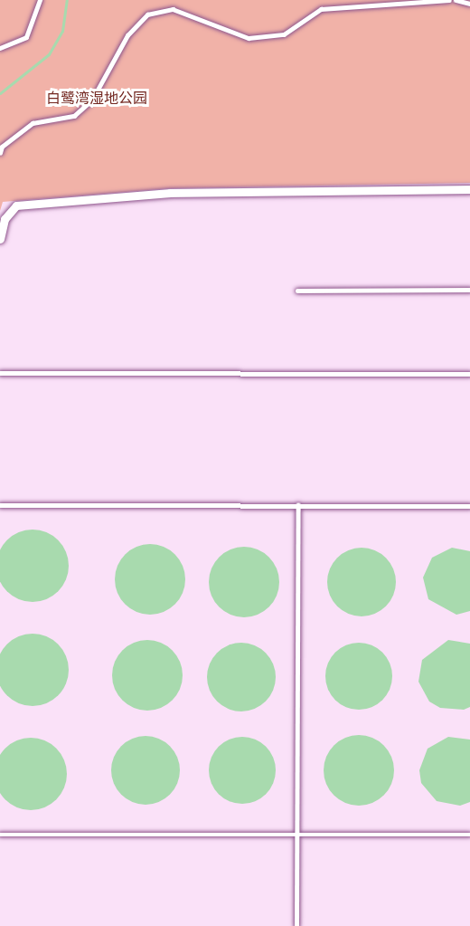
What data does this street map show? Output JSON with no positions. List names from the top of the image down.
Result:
{
  "parks": ["白鹭湾湿地公园"]
}
